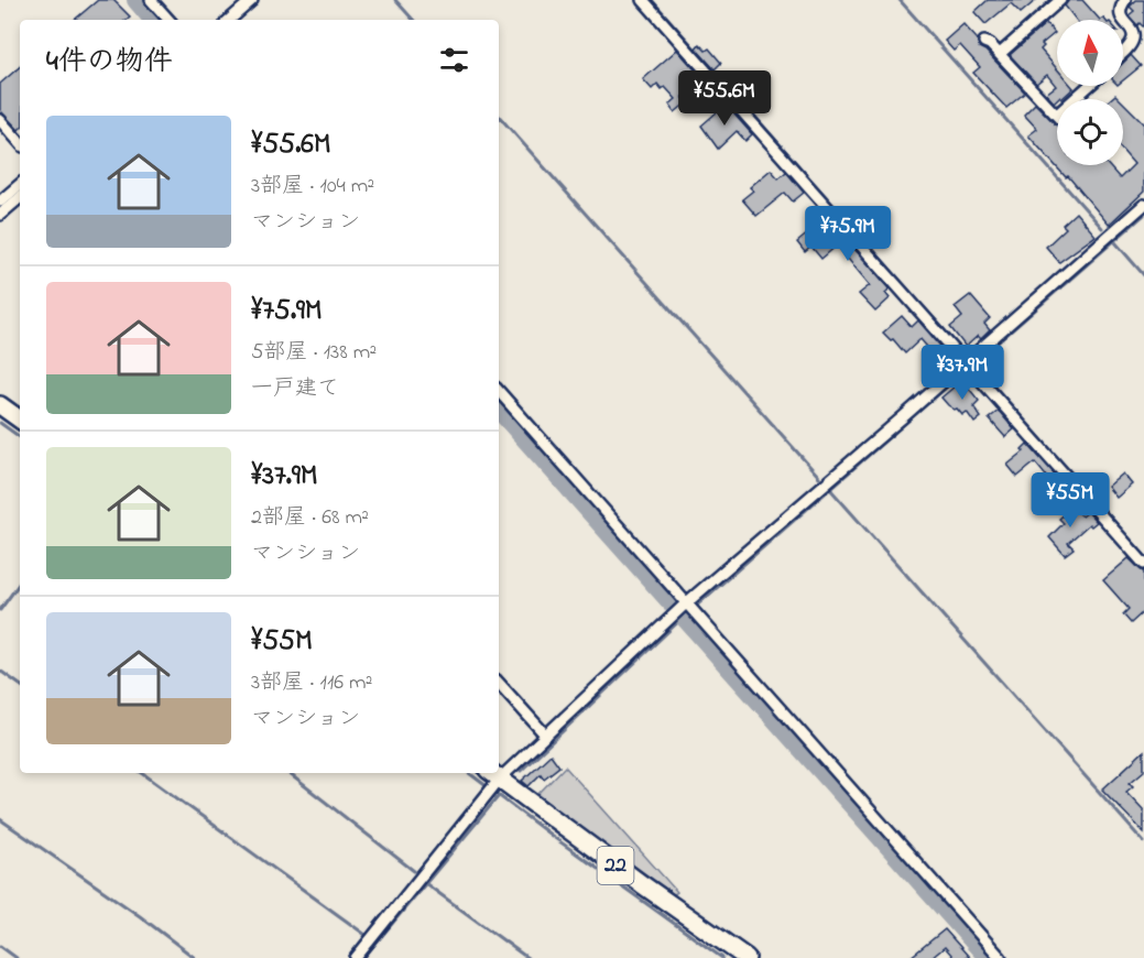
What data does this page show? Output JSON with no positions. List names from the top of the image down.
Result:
{
  "streets": {
    "main road": ["22"]
  },
  "north": "top",
  "page": {
    "heading": "4件の物件",
    "price": [
      "¥55.6M",
      "¥75.9M",
      "¥37.9M",
      "¥55M"
    ],
    "list": [
      {
        "name": "¥55.6M",
        "note": "3部屋 · 104 m² · マンション"
      },
      {
        "name": "¥75.9M",
        "note": "5部屋 · 138 m² · 一戸建て"
      },
      {
        "name": "¥37.9M",
        "note": "2部屋 · 68 m² · マンション"
      },
      {
        "name": "¥55M",
        "note": "3部屋 · 116 m² · マンション"
      }
    ]
  }
}
